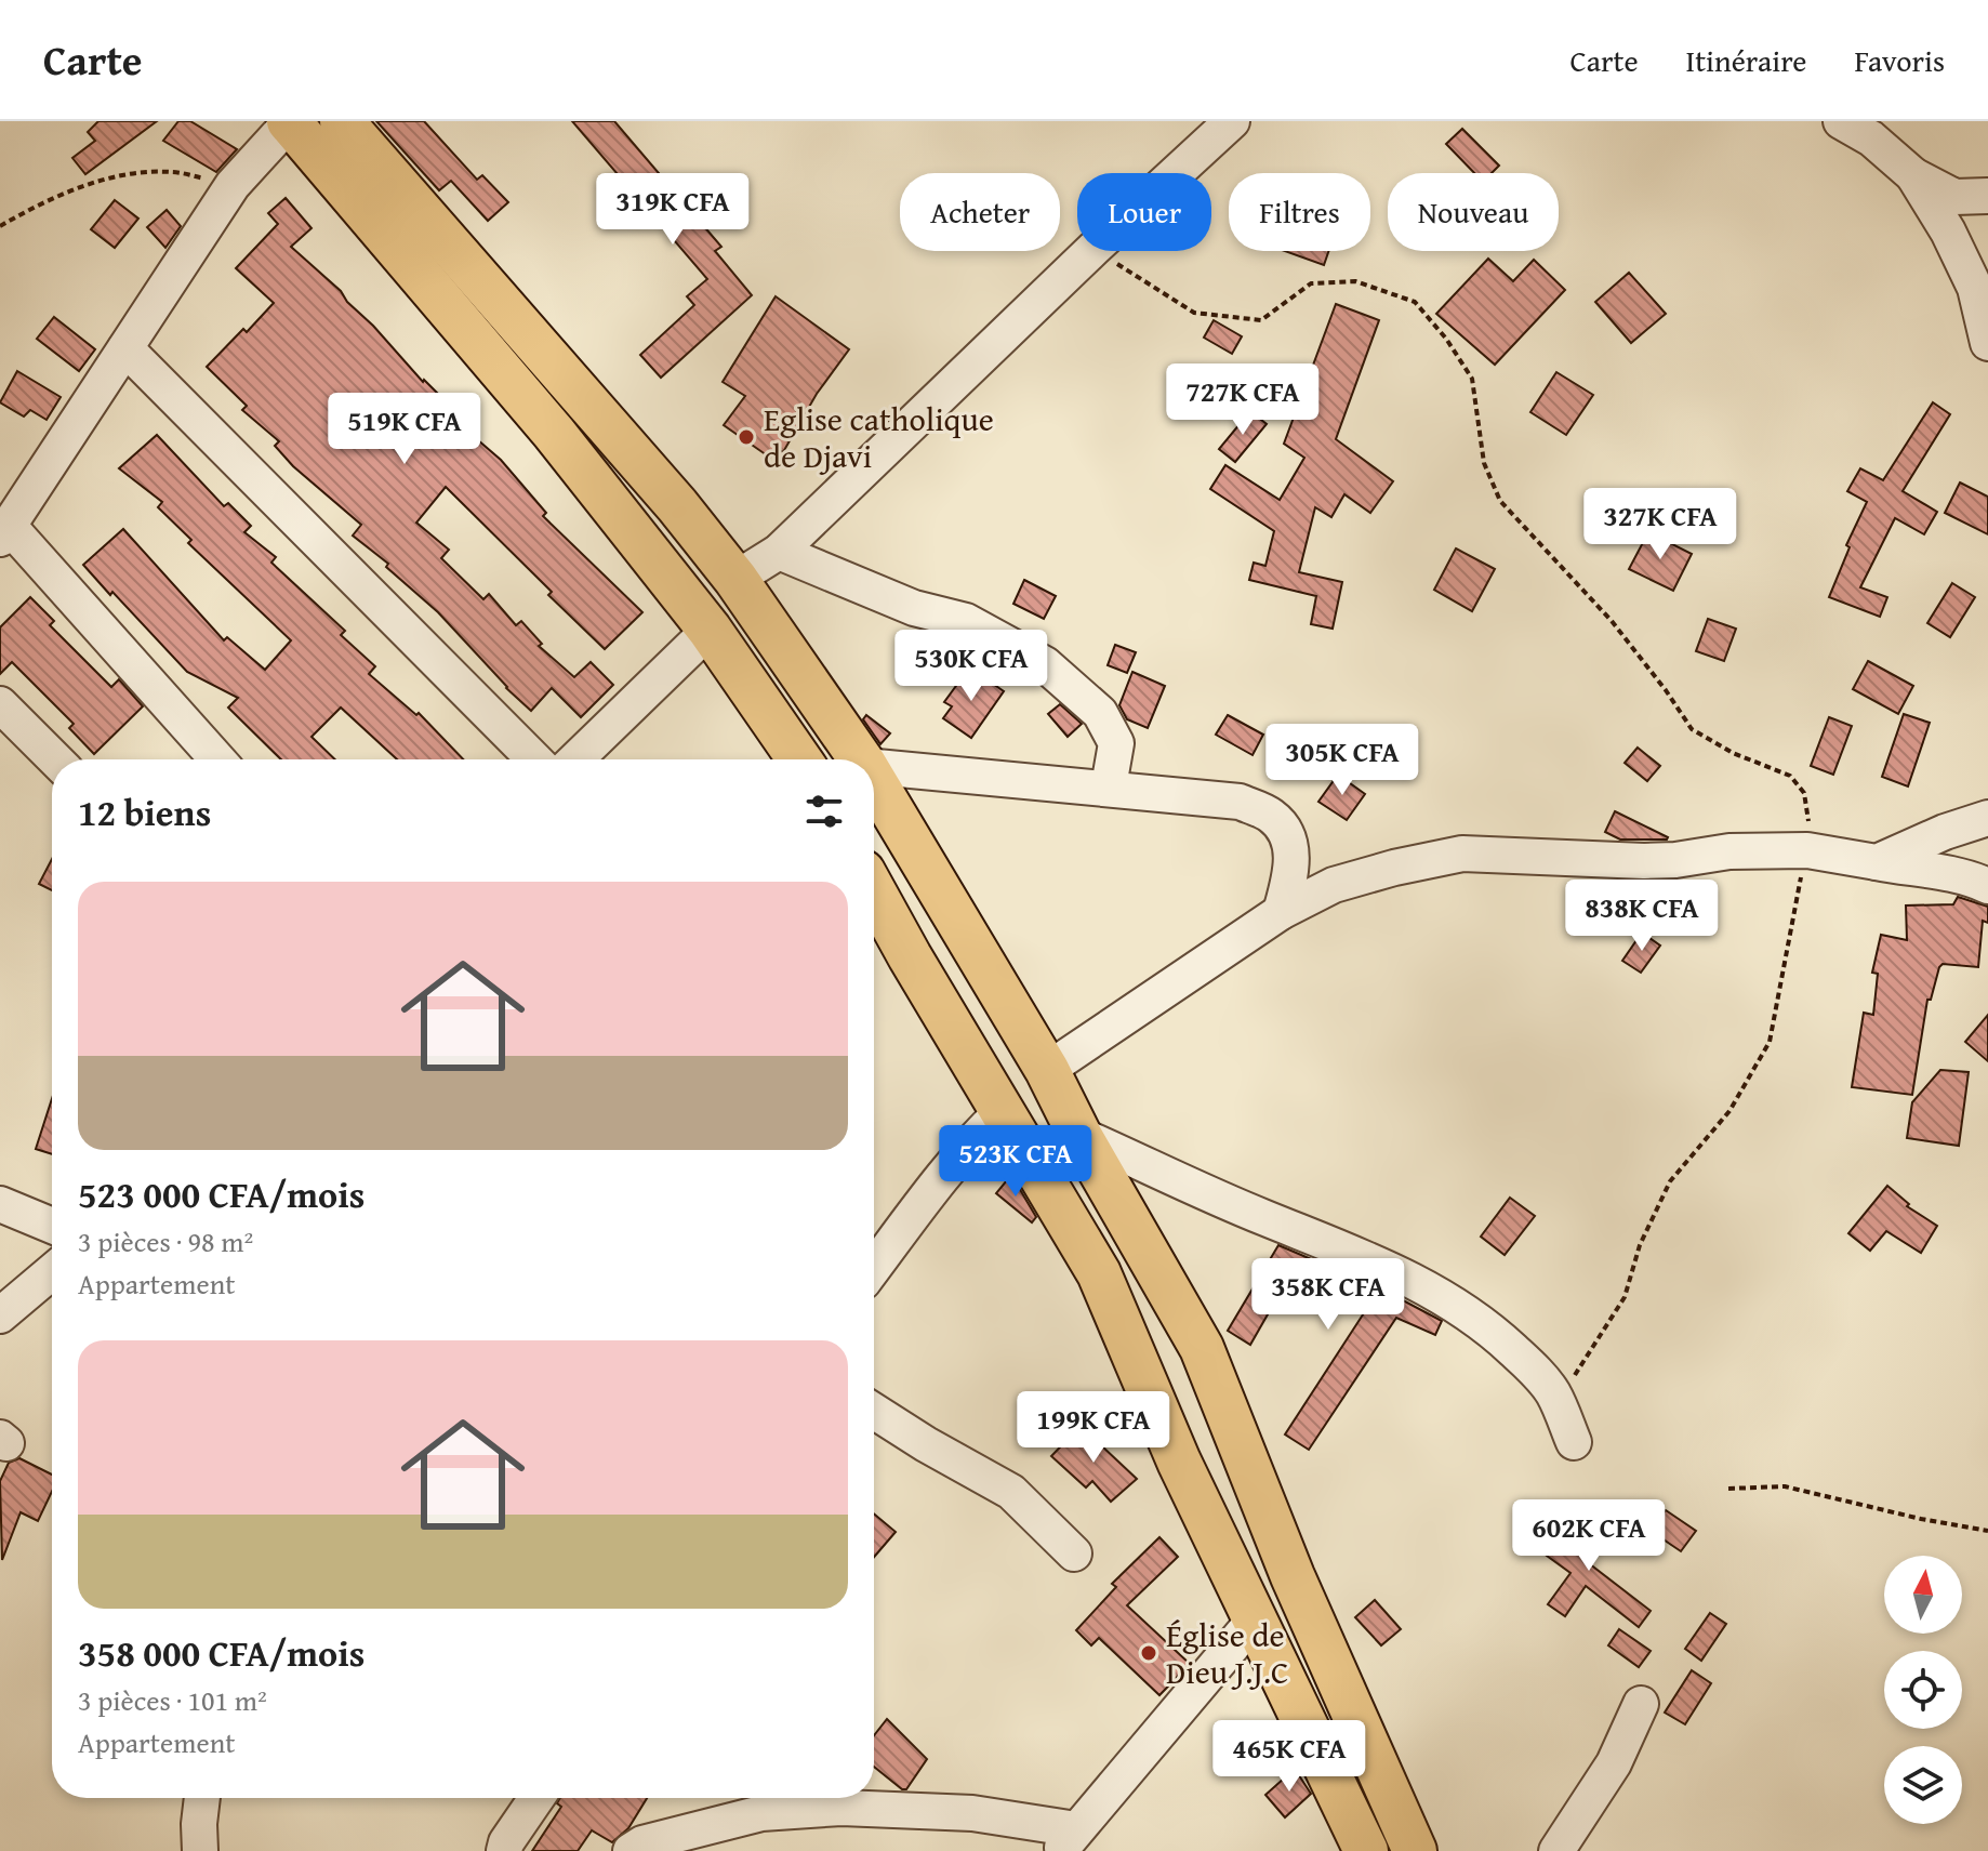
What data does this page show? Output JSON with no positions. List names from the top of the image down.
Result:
{
  "places": ["Eglise catholique de Djavi", "Église de Dieu J.J.C"],
  "north": "top",
  "page": {
    "header": "Carte",
    "nav": ["Carte", "Itinéraire", "Favoris"],
    "price": [
      "319K CFA",
      "727K CFA",
      "519K CFA",
      "327K CFA",
      "530K CFA",
      "305K CFA",
      "838K CFA",
      "523K CFA",
      "358K CFA",
      "199K CFA",
      "602K CFA",
      "465K CFA"
    ],
    "chip": [
      "Acheter",
      "Louer",
      "Filtres",
      "Nouveau"
    ],
    "heading": "12 biens",
    "list": [
      {
        "name": "523 000 CFA/mois",
        "note": "3 pièces · 98 m² · Appartement"
      },
      {
        "name": "358 000 CFA/mois",
        "note": "3 pièces · 101 m² · Appartement"
      }
    ]
  }
}
